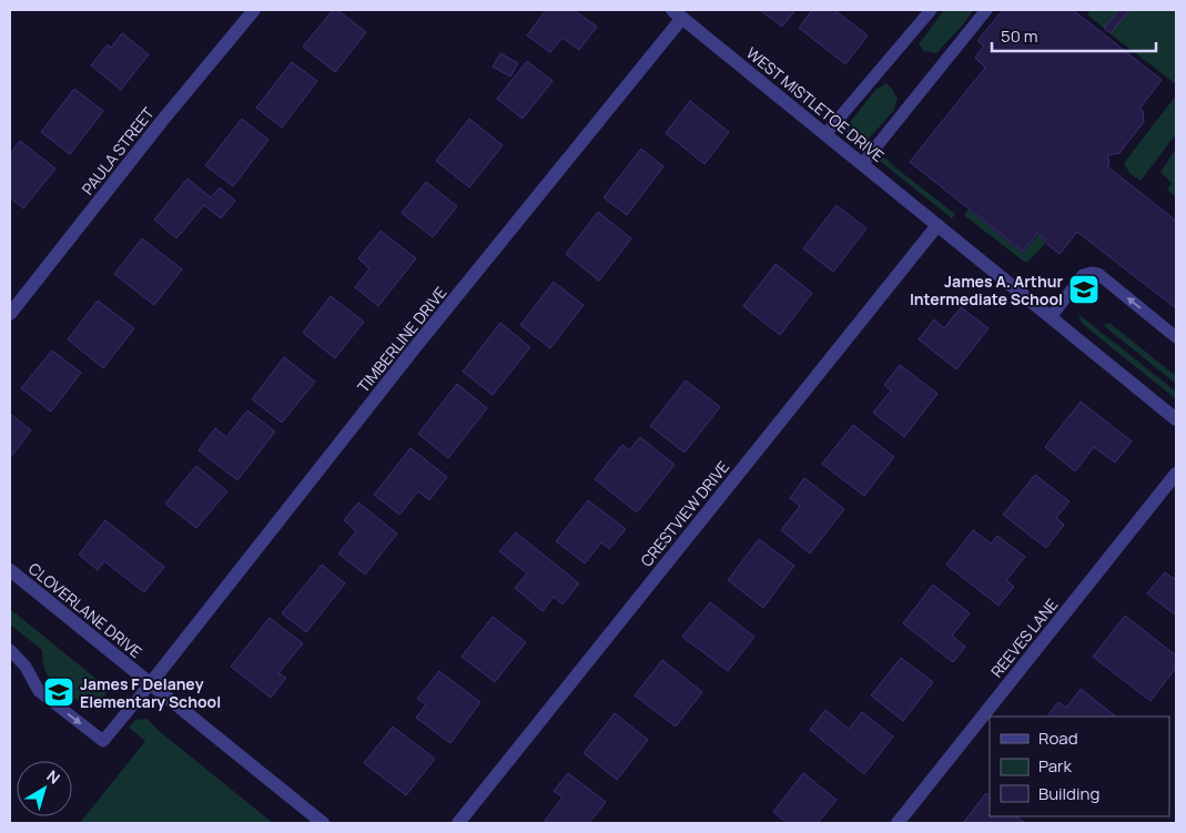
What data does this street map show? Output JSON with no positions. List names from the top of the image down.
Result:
{
  "streets": {
    "street": [
      "WEST MISTLETOE DRIVE",
      "PAULA STREET",
      "TIMBERLINE DRIVE",
      "CRESTVIEW DRIVE",
      "CLOVERLANE DRIVE",
      "REEVES LANE"
    ]
  },
  "crossings": [
    ["WEST MISTLETOE DRIVE", "TIMBERLINE DRIVE"],
    ["WEST MISTLETOE DRIVE", "CRESTVIEW DRIVE"],
    ["TIMBERLINE DRIVE", "CLOVERLANE DRIVE"]
  ],
  "places": {
    "school or university": ["James A. Arthur Intermediate School", "James F Delaney Elementary School"]
  },
  "legend": ["Road", "Park", "Building"],
  "scale_bar": "50 m",
  "north": "top right"
}
